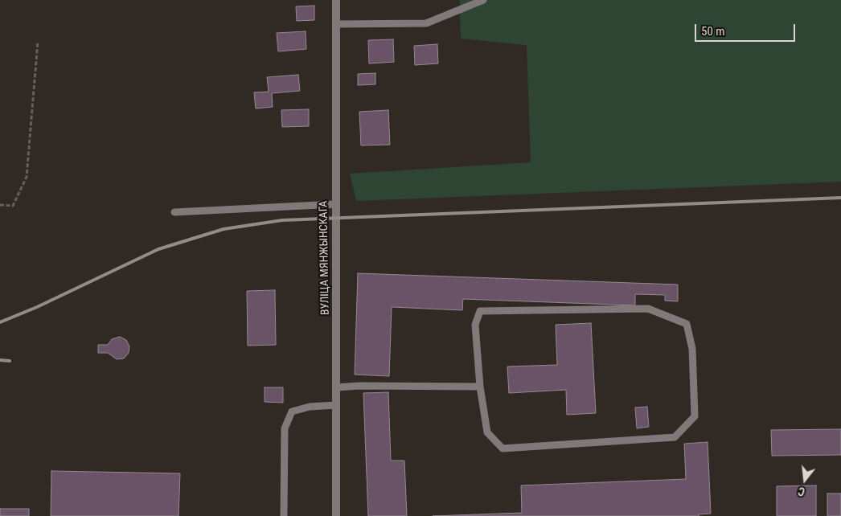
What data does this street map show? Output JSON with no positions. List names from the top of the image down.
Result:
{
  "streets": {
    "street": ["ВУЛІЦА МЯНЖЫНСКАГА"]
  },
  "scale_bar": "50 m",
  "north": "bottom"
}
